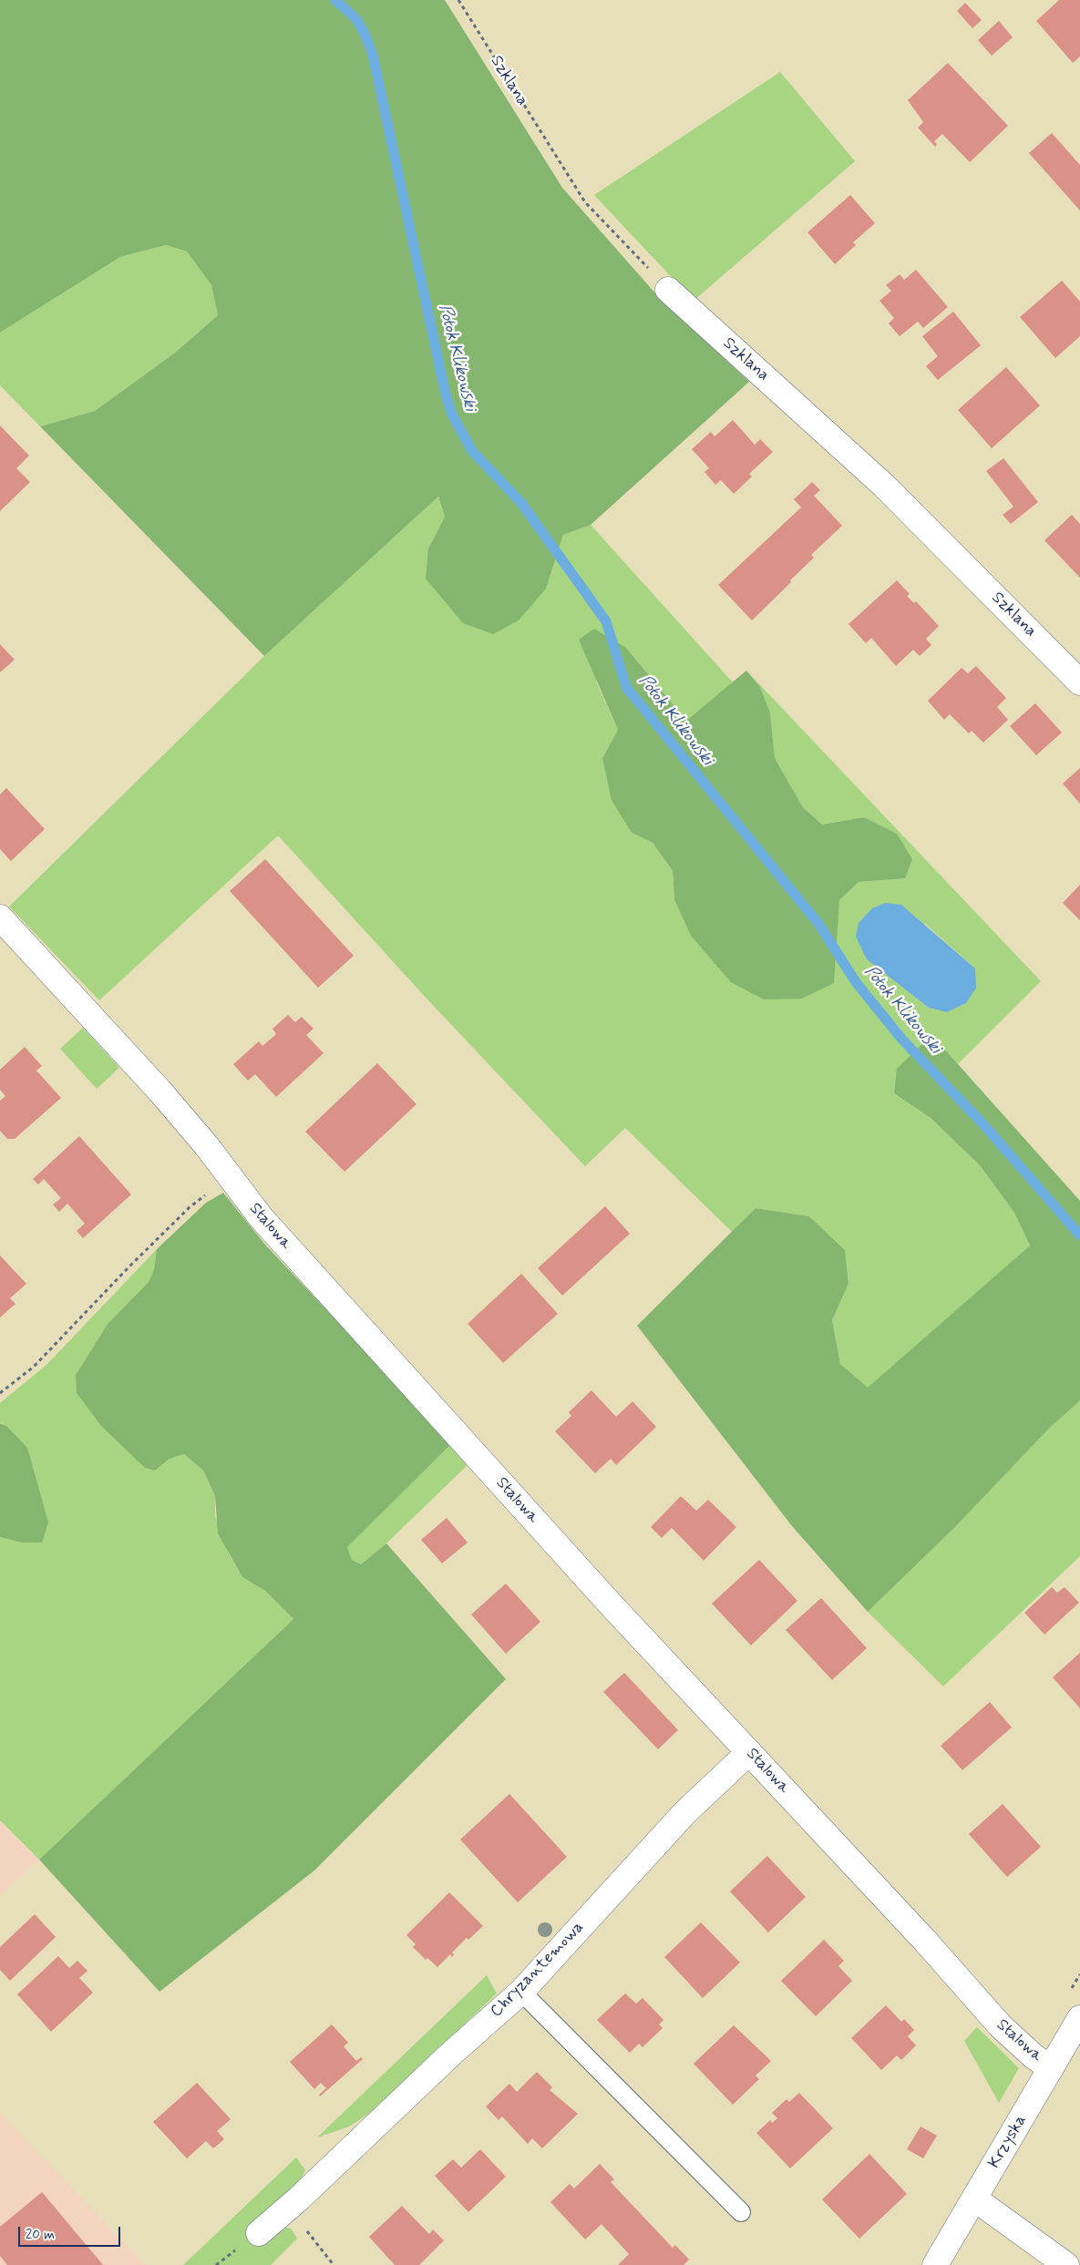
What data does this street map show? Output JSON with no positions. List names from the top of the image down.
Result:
{
  "streets": {
    "street": [
      "Szklana",
      "Stalowa",
      "Chryzantemowa",
      "Krzyska"
    ]
  },
  "crossings": [
    ["Stalowa", "Chryzantemowa"],
    ["Stalowa", "Krzyska"]
  ],
  "water": ["Potok Klikowski"],
  "scale_bar": "20 m"
}
